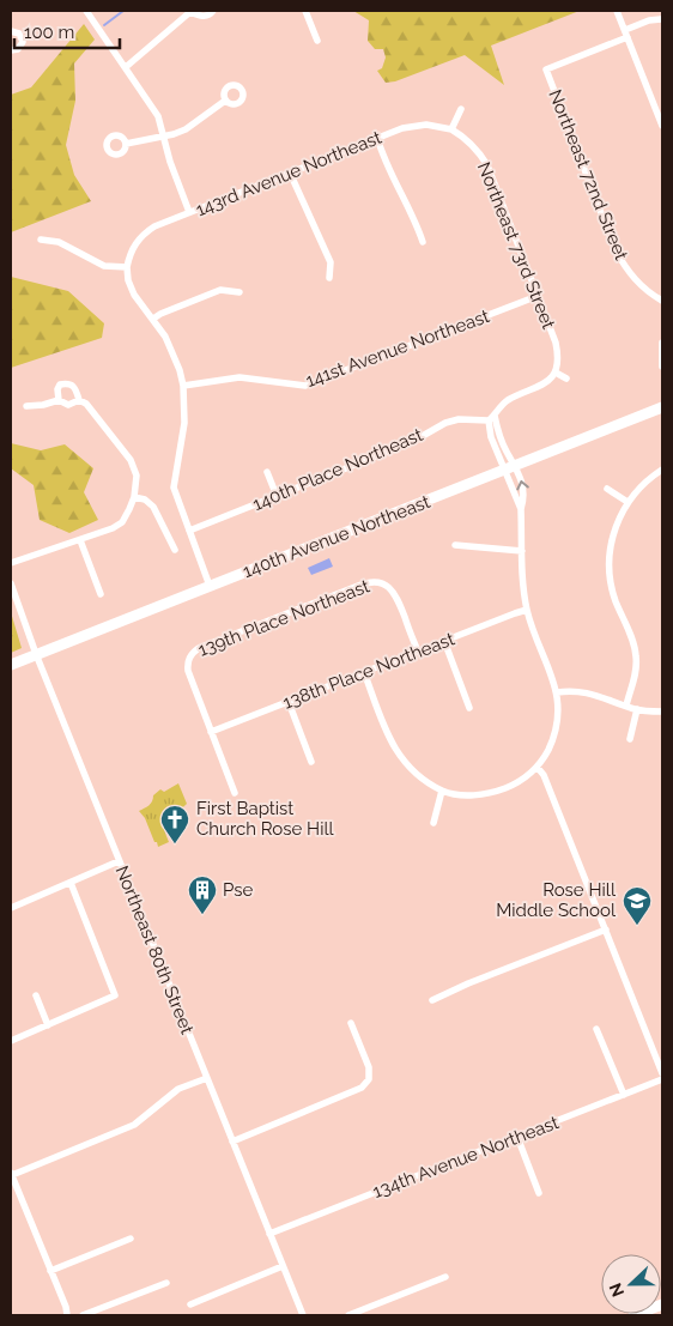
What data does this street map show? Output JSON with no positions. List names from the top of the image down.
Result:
{
  "streets": {
    "main road": ["140th Avenue Northeast"],
    "street": [
      "143rd Avenue Northeast",
      "Northeast 72nd Street",
      "Northeast 73rd Street",
      "141st Avenue Northeast",
      "140th Place Northeast",
      "139th Place Northeast",
      "138th Place Northeast",
      "Northeast 80th Street",
      "134th Avenue Northeast"
    ]
  },
  "crossings": [
    ["143rd Avenue Northeast", "Northeast 73rd Street"],
    ["Northeast 73rd Street", "141st Avenue Northeast"],
    ["140th Avenue Northeast", "Northeast 80th Street"],
    ["139th Place Northeast", "138th Place Northeast"],
    ["Northeast 80th Street", "134th Avenue Northeast"]
  ],
  "places": {
    "church": ["First Baptist Church Rose Hill"],
    "building": ["Pse"],
    "school or university": ["Rose Hill Middle School"]
  },
  "scale_bar": "100 m",
  "north": "left"
}
